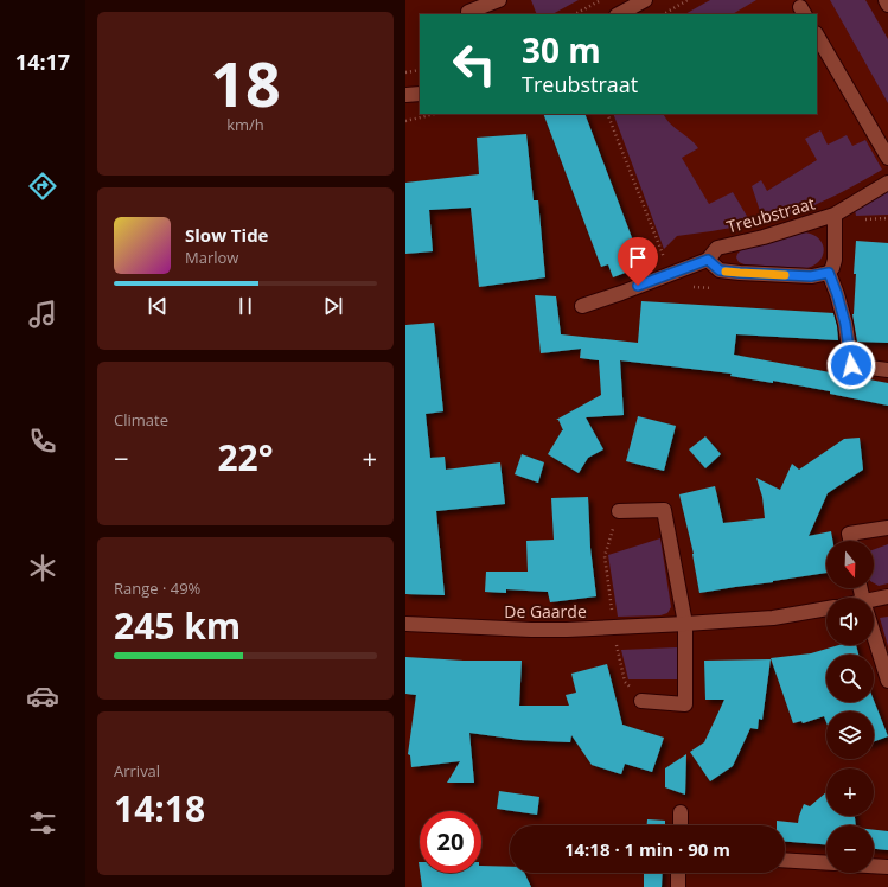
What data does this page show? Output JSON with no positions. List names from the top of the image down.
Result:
{
  "streets": {
    "street": ["Treubstraat", "De Gaarde"]
  },
  "north": "bottom",
  "page": {
    "tabs": "14:17",
    "tile": [
      ["18", "km/h"],
      "Climate",
      ["Range · 49%", "245 km"],
      ["Arrival", "14:18"]
    ],
    "turn": ["30 m", "Treubstraat"],
    "song": ["Slow Tide", "Marlow"],
    "heat": ["−", "22°", "+"],
    "map_buttons": ["+", "−"],
    "limit": "20",
    "trip": "14:18 · 1 min · 90 m"
  }
}
